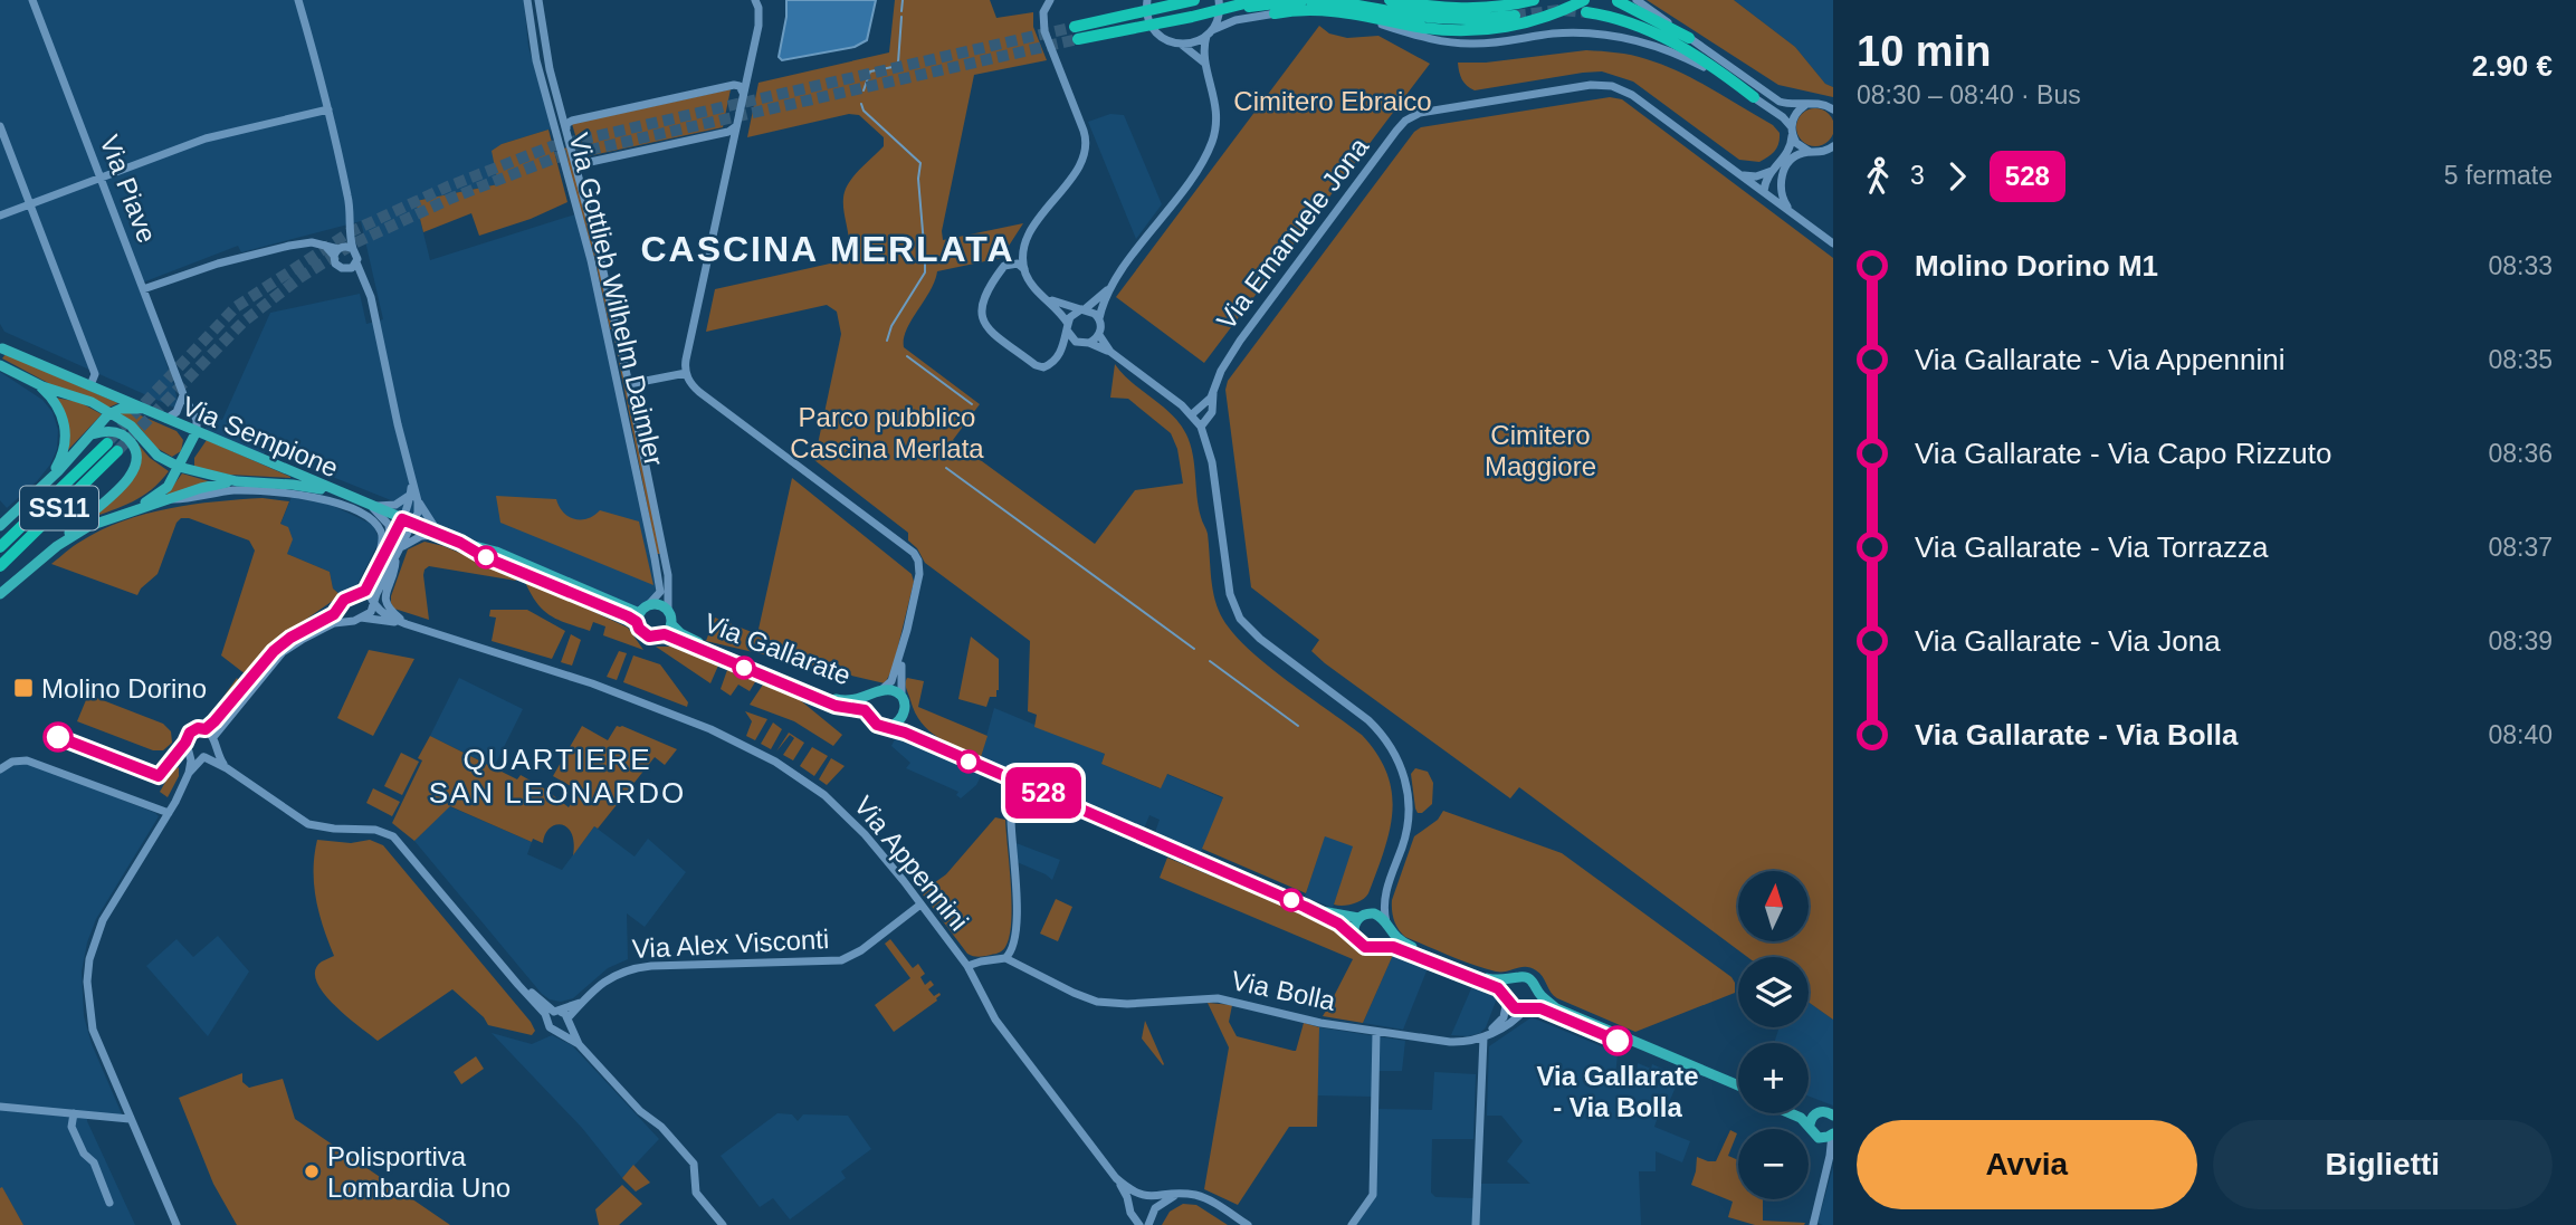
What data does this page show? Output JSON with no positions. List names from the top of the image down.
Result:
{
  "streets": {
    "highway": ["SS11"],
    "main road": ["Via Sempione", "Via Gallarate"],
    "street": [
      "Via Piave",
      "Via Emanuele Jona",
      "Via Gottlieb Wilhelm Daimler",
      "Via Appennini",
      "Via Alex Visconti",
      "Via Bolla"
    ]
  },
  "crossings": [
    ["Via Piave", "Via Sempione"],
    ["Via Gottlieb Wilhelm Daimler", "Via Gallarate"],
    ["Via Gallarate", "Via Bolla"],
    ["Via Appennini", "Via Alex Visconti"]
  ],
  "districts": ["CASCINA MERLATA", "QUARTIERE SAN LEONARDO"],
  "parks": ["Cimitero Ebraico", "Parco pubblico Cascina Merlata", "Cimitero Maggiore"],
  "places": {
    "transit": ["Molino Dorino"],
    "other": ["Via Gallarate - Via Bolla", "Polisportiva Lombardia Uno"]
  },
  "lines": ["bus line 528"],
  "north": "top",
  "page": {
    "on_map": "528",
    "heading": ["10 min", "08:30 – 08:40 · Bus", "2.90 €"],
    "legs": ["3", "528", "5 fermate"],
    "list": [
      {
        "name": "Molino Dorino M1",
        "value": "08:33"
      },
      {
        "name": "Via Gallarate - Via Appennini",
        "value": "08:35"
      },
      {
        "name": "Via Gallarate - Via Capo Rizzuto",
        "value": "08:36"
      },
      {
        "name": "Via Gallarate - Via Torrazza",
        "value": "08:37"
      },
      {
        "name": "Via Gallarate - Via Jona",
        "value": "08:39"
      },
      {
        "name": "Via Gallarate - Via Bolla",
        "value": "08:40"
      }
    ],
    "map_buttons": ["+", "−"],
    "buttons": ["Avvia", "Biglietti"]
  }
}
